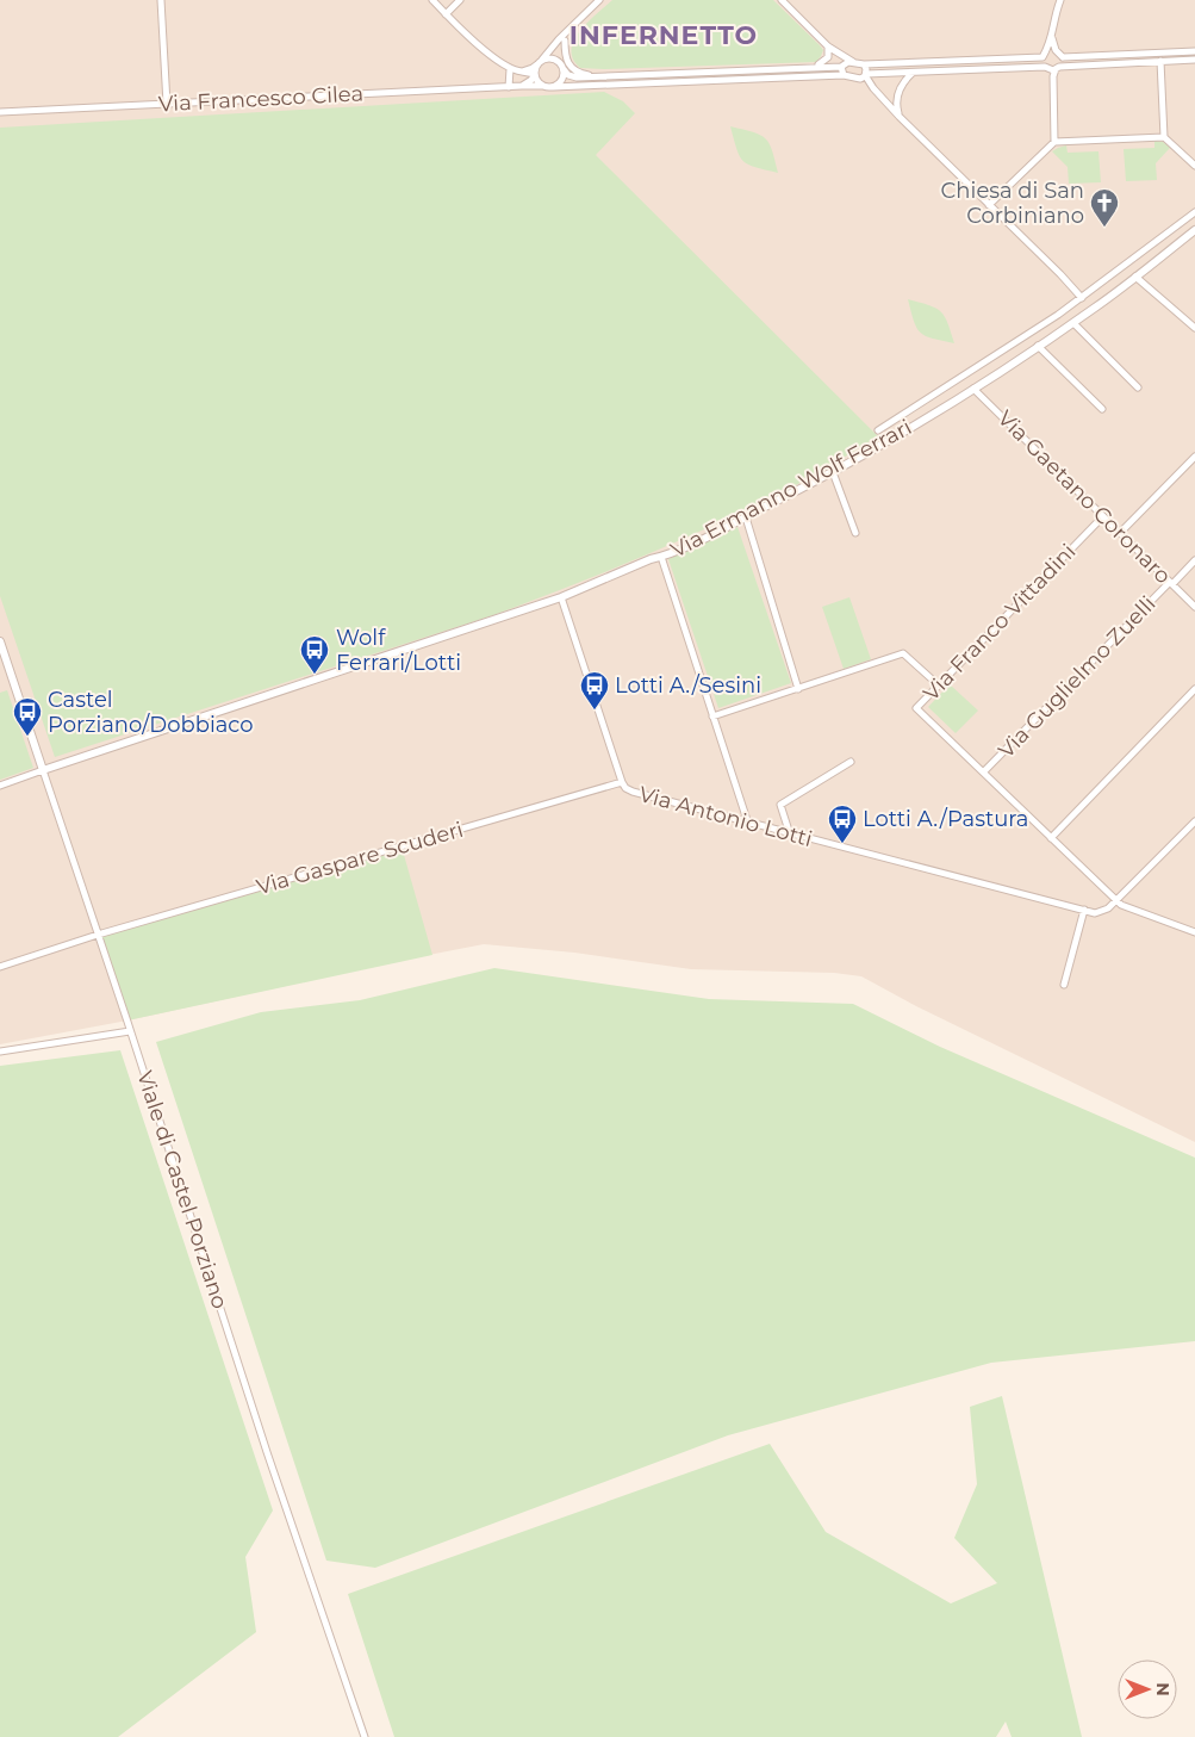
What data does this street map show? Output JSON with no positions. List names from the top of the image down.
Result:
{
  "streets": {
    "street": [
      "Via Francesco Cilea",
      "Via Ermanno Wolf Ferrari",
      "Via Gaetano Coronaro",
      "Via Franco Vittadini",
      "Via Guglielmo Zuelli",
      "Via Antonio Lotti",
      "Via Gaspare Scuderi",
      "Viale di Castel Porziano"
    ]
  },
  "crossings": [
    ["Via Ermanno Wolf Ferrari", "Via Gaetano Coronaro"],
    ["Via Ermanno Wolf Ferrari", "Via Antonio Lotti"],
    ["Via Ermanno Wolf Ferrari", "Viale di Castel Porziano"],
    ["Via Gaetano Coronaro", "Via Franco Vittadini"],
    ["Via Gaetano Coronaro", "Via Guglielmo Zuelli"],
    ["Via Franco Vittadini", "Via Guglielmo Zuelli"],
    ["Via Franco Vittadini", "Via Antonio Lotti"],
    ["Via Antonio Lotti", "Via Gaspare Scuderi"],
    ["Via Gaspare Scuderi", "Viale di Castel Porziano"]
  ],
  "districts": ["INFERNETTO"],
  "places": {
    "church": ["Chiesa di San Corbiniano"],
    "bus stop": [
      "Wolf Ferrari/Lotti",
      "Lotti A./Sesini",
      "Castel Porziano/Dobbiaco",
      "Lotti A./Pastura"
    ]
  },
  "north": "right"
}
